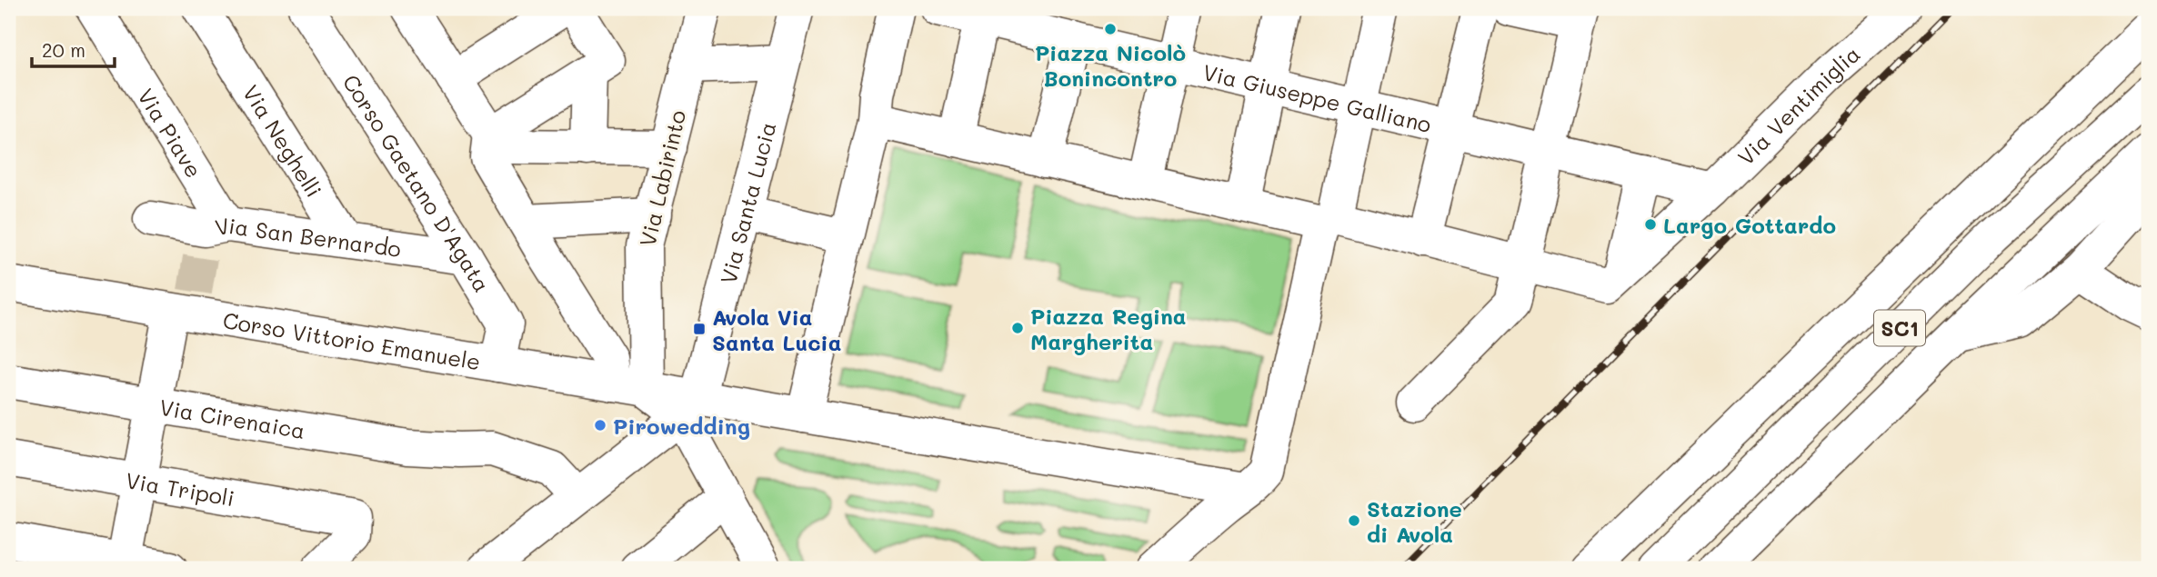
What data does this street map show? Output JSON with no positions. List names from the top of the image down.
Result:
{
  "streets": {
    "street": [
      "Via Giuseppe Galliano",
      "Via Ventimiglia",
      "Via Piave",
      "Via Neghelli",
      "Via Labirinto",
      "Corso Gaetano D'Agata",
      "Via Santa Lucia",
      "Via San Bernardo",
      "SC1",
      "Corso Vittorio Emanuele",
      "Via Cirenaica",
      "Via Tripoli"
    ]
  },
  "crossings": [
    ["Via Giuseppe Galliano", "Via Ventimiglia"],
    ["Via Piave", "Via San Bernardo"],
    ["Via Neghelli", "Via San Bernardo"],
    ["Via Labirinto", "Corso Vittorio Emanuele"],
    ["Corso Gaetano D'Agata", "Via San Bernardo"],
    ["Corso Gaetano D'Agata", "Corso Vittorio Emanuele"],
    ["Via Santa Lucia", "Corso Vittorio Emanuele"]
  ],
  "places": {
    "other": [
      "Piazza Nicolò Bonincontro",
      "Largo Gottardo",
      "Piazza Regina Margherita",
      "Pirowedding",
      "Stazione di Avola"
    ],
    "transit": ["Avola Via Santa Lucia"]
  },
  "scale_bar": "20 m"
}
